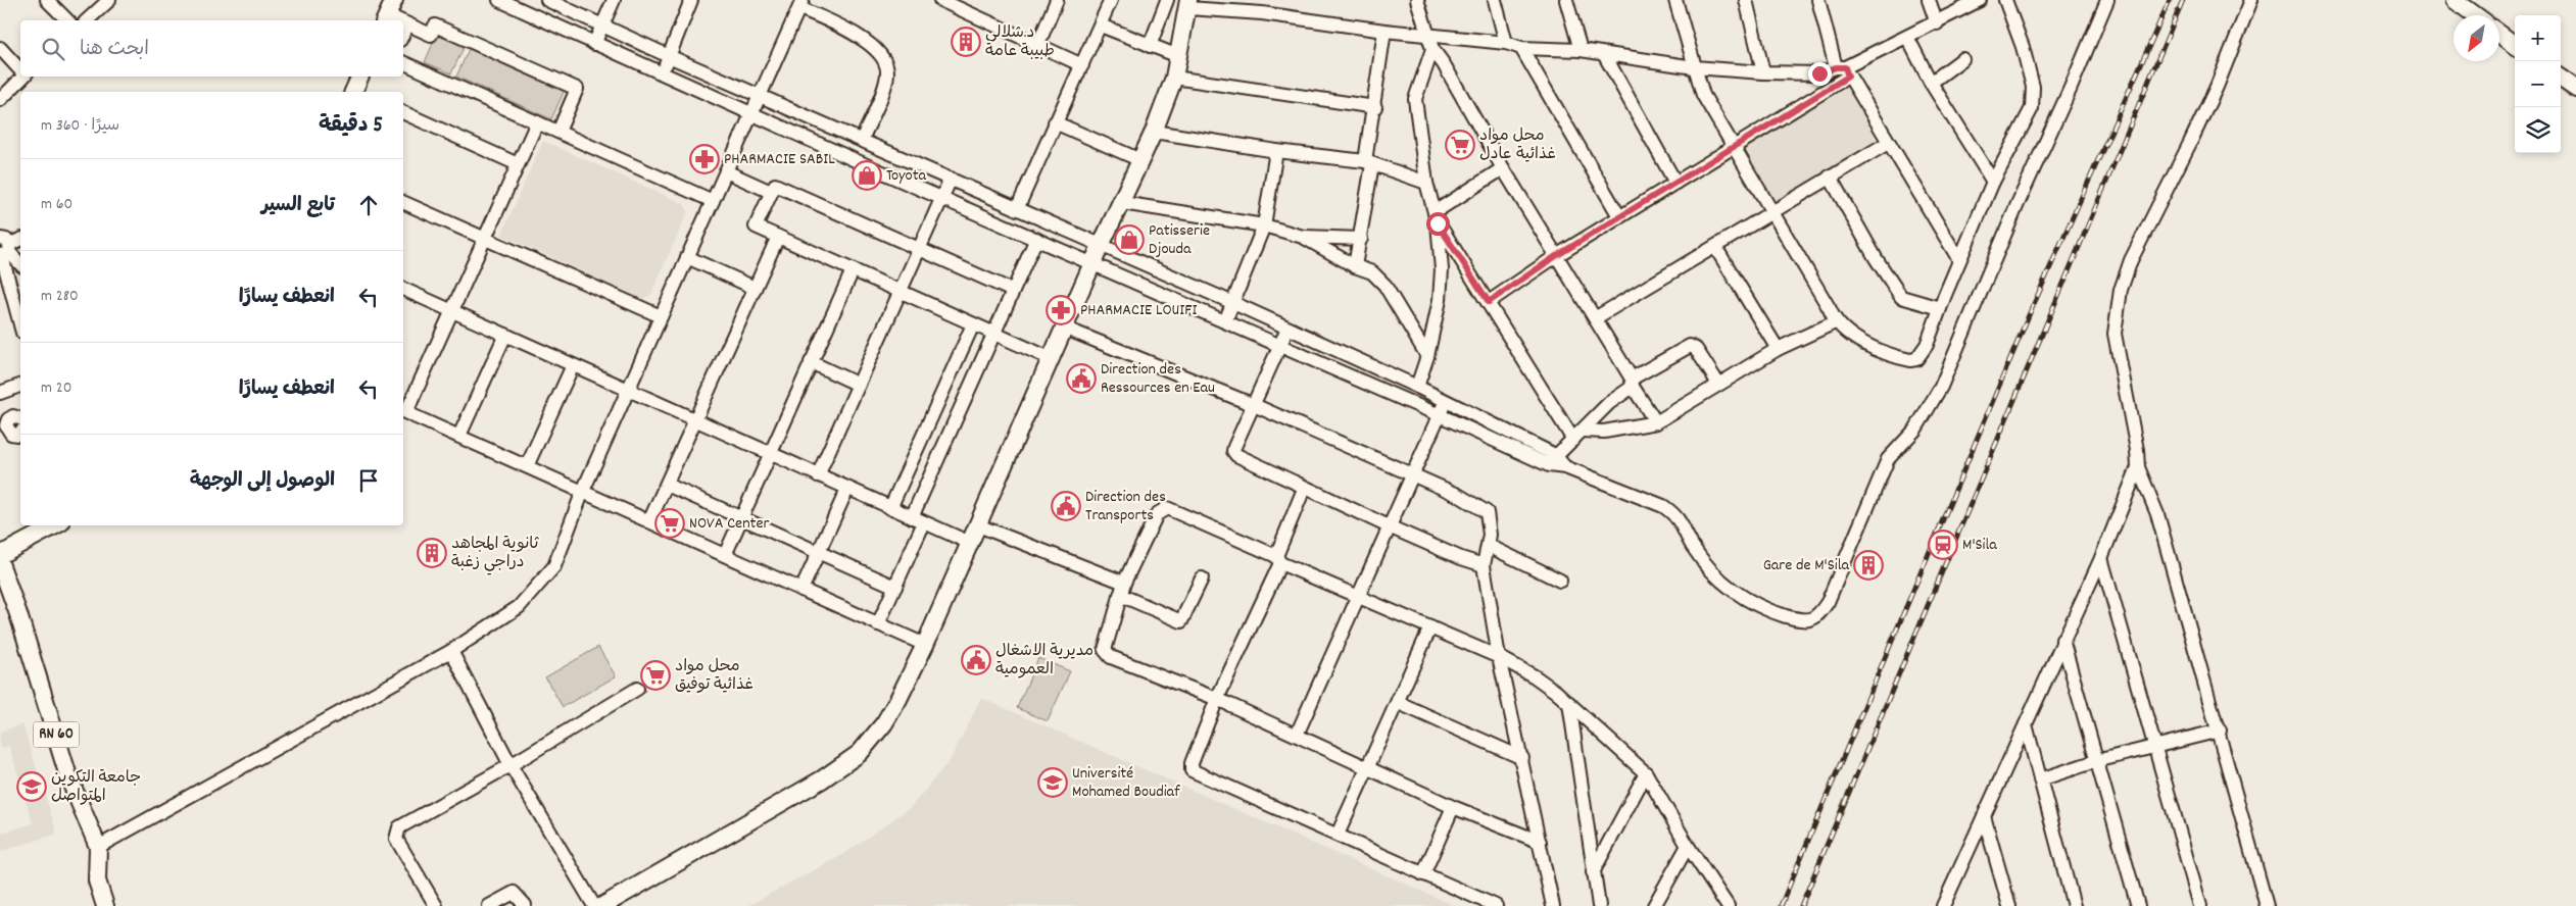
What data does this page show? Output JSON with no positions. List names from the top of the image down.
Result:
{
  "streets": {
    "main road": ["RN 60"]
  },
  "places": {
    "building": ["د.شلالي طبيبة عامة", "ثانوية المجاهد دراجي زغبة", "Gare de M'Sila"],
    "supermarket": ["محل مواد غذائية عادل", "NOVA Center", "محل مواد غذائية توفيق"],
    "pharmacy": ["PHARMACIE SABIL", "PHARMACIE LOUIFI"],
    "shop": ["Toyota", "Patisserie Djouda"],
    "public building": ["Direction des Ressources en Eau", "Direction des Transports", "مديرية الاشغال العمومية"],
    "station": ["M'Sila"],
    "school or university": ["Université Mohamed Boudiaf", "جامعة التكوين المتواصل"]
  },
  "north": "bottom left",
  "page": {
    "map_buttons": ["+", "−"],
    "search": "ابحث هنا",
    "heading": ["5 دقيقة", "سيرًا · 360 m"],
    "list": [
      ["تابع السير", "60 m"],
      ["انعطف يسارًا", "280 m"],
      ["انعطف يسارًا", "20 m"],
      "الوصول إلى الوجهة"
    ]
  }
}
